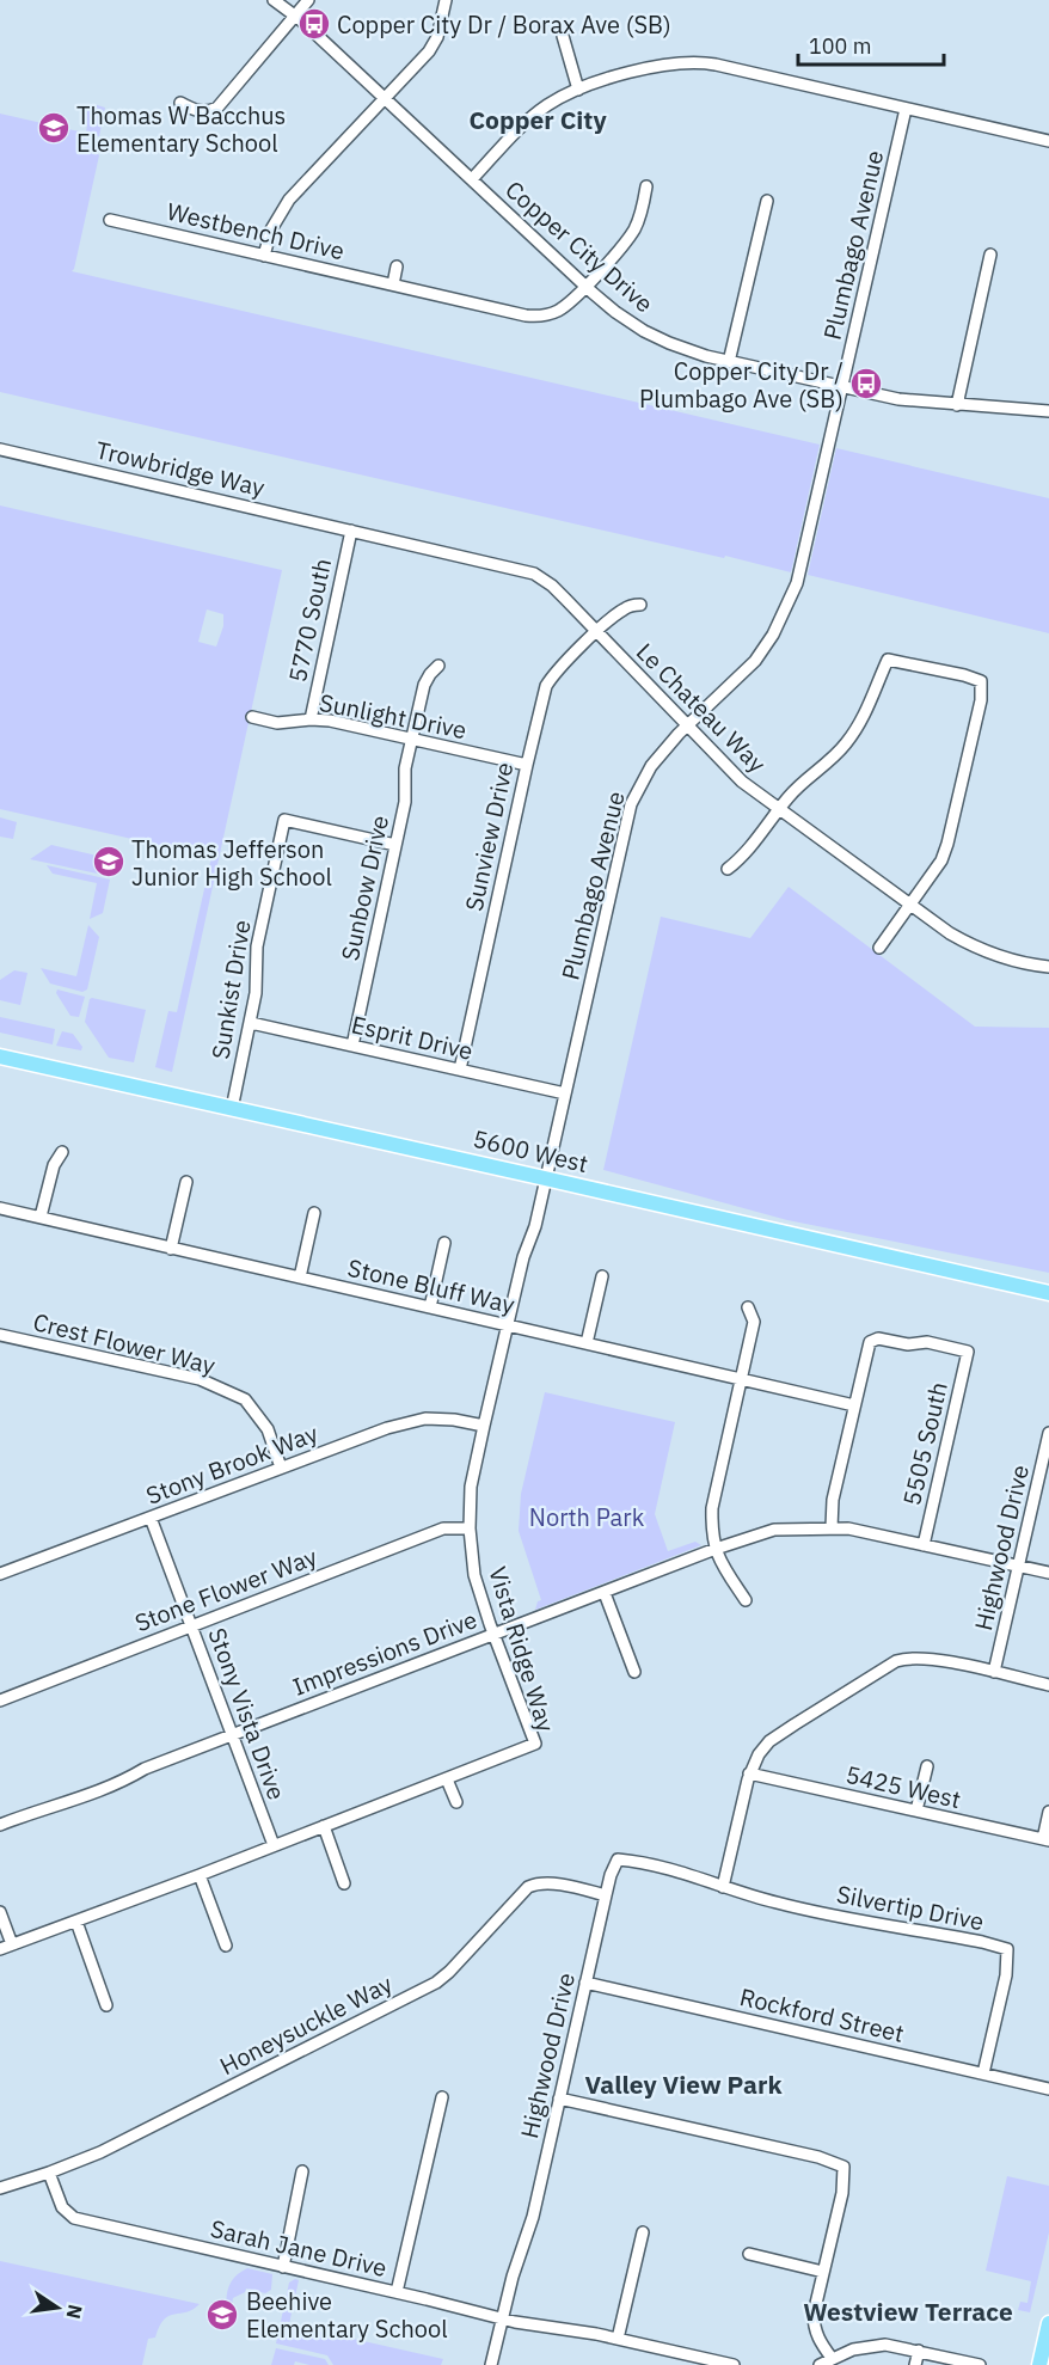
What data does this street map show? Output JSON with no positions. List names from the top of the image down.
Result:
{
  "streets": {
    "main road": ["5600 West"],
    "street": [
      "Westbench Drive",
      "Plumbago Avenue",
      "Copper City Drive",
      "Trowbridge Way",
      "5770 South",
      "Le Chateau Way",
      "Sunlight Drive",
      "Sunview Drive",
      "Sunbow Drive",
      "Sunkist Drive",
      "Esprit Drive",
      "Stone Bluff Way",
      "Crest Flower Way",
      "5505 South",
      "Stony Brook Way",
      "Highwood Drive",
      "Stone Flower Way",
      "Vista Ridge Way",
      "Impressions Drive",
      "Stony Vista Drive",
      "5425 West",
      "Silvertip Drive",
      "Rockford Street",
      "Honeysuckle Way",
      "Sarah Jane Drive"
    ]
  },
  "crossings": [
    ["Westbench Drive", "Copper City Drive"],
    ["Plumbago Avenue", "Copper City Drive"],
    ["Plumbago Avenue", "Le Chateau Way"],
    ["Plumbago Avenue", "Esprit Drive"],
    ["Plumbago Avenue", "5600 West"],
    ["Plumbago Avenue", "Vista Ridge Way"],
    ["Trowbridge Way", "5770 South"],
    ["Trowbridge Way", "Le Chateau Way"],
    ["5770 South", "Le Chateau Way"],
    ["5770 South", "Sunlight Drive"],
    ["Le Chateau Way", "Sunview Drive"],
    ["Sunlight Drive", "Sunview Drive"],
    ["Sunlight Drive", "Sunbow Drive"],
    ["Sunview Drive", "Esprit Drive"],
    ["Sunbow Drive", "Sunkist Drive"],
    ["Sunbow Drive", "Esprit Drive"],
    ["Sunkist Drive", "Esprit Drive"],
    ["Sunkist Drive", "5600 West"],
    ["5600 West", "Vista Ridge Way"],
    ["Stone Bluff Way", "5505 South"],
    ["Stone Bluff Way", "Vista Ridge Way"],
    ["Crest Flower Way", "Stony Brook Way"],
    ["5505 South", "Impressions Drive"],
    ["Stony Brook Way", "Vista Ridge Way"],
    ["Stony Brook Way", "Stony Vista Drive"],
    ["Highwood Drive", "Impressions Drive"],
    ["Highwood Drive", "Silvertip Drive"],
    ["Highwood Drive", "Rockford Street"],
    ["Highwood Drive", "Honeysuckle Way"],
    ["Highwood Drive", "Sarah Jane Drive"],
    ["Stone Flower Way", "Vista Ridge Way"],
    ["Stone Flower Way", "Stony Vista Drive"],
    ["Vista Ridge Way", "Impressions Drive"],
    ["Vista Ridge Way", "Stony Vista Drive"],
    ["Impressions Drive", "Stony Vista Drive"],
    ["Silvertip Drive", "Rockford Street"],
    ["Honeysuckle Way", "Sarah Jane Drive"]
  ],
  "districts": ["Copper City", "Valley View Park", "Westview Terrace"],
  "parks": ["North Park"],
  "places": {
    "bus stop": ["Copper City Dr / Borax Ave (SB)", "Copper City Dr / Plumbago Ave (SB)"],
    "school or university": ["Thomas W Bacchus Elementary School", "Thomas Jefferson Junior High School", "Beehive Elementary School"]
  },
  "scale_bar": "100 m",
  "north": "right"
}
